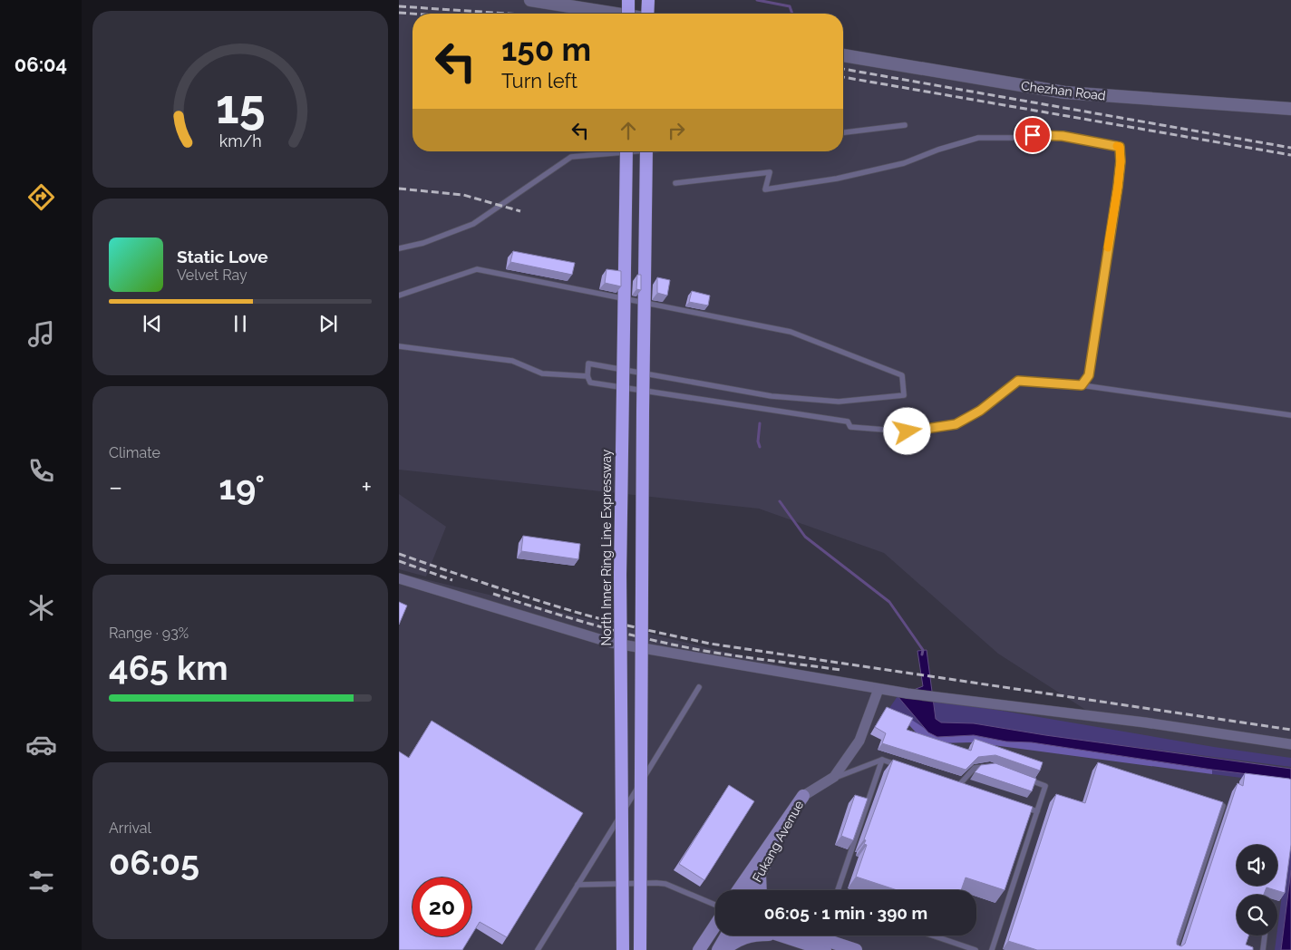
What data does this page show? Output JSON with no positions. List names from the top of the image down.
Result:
{
  "streets": {
    "highway": ["North Inner Ring Line Expressway"],
    "main road": ["Fukang Avenue"],
    "street": ["Chezhan Road"]
  },
  "page": {
    "tabs": "06:04",
    "turn": ["150 m", "Turn left"],
    "song": ["Static Love", "Velvet Ray"],
    "tile": [
      "Climate",
      ["Range · 93%", "465 km"],
      ["Arrival", "06:05"]
    ],
    "heat": ["−", "19°", "+"],
    "limit": "20",
    "trip": "06:05 · 1 min · 390 m",
    "gauge": ["15", "km/h"]
  }
}
